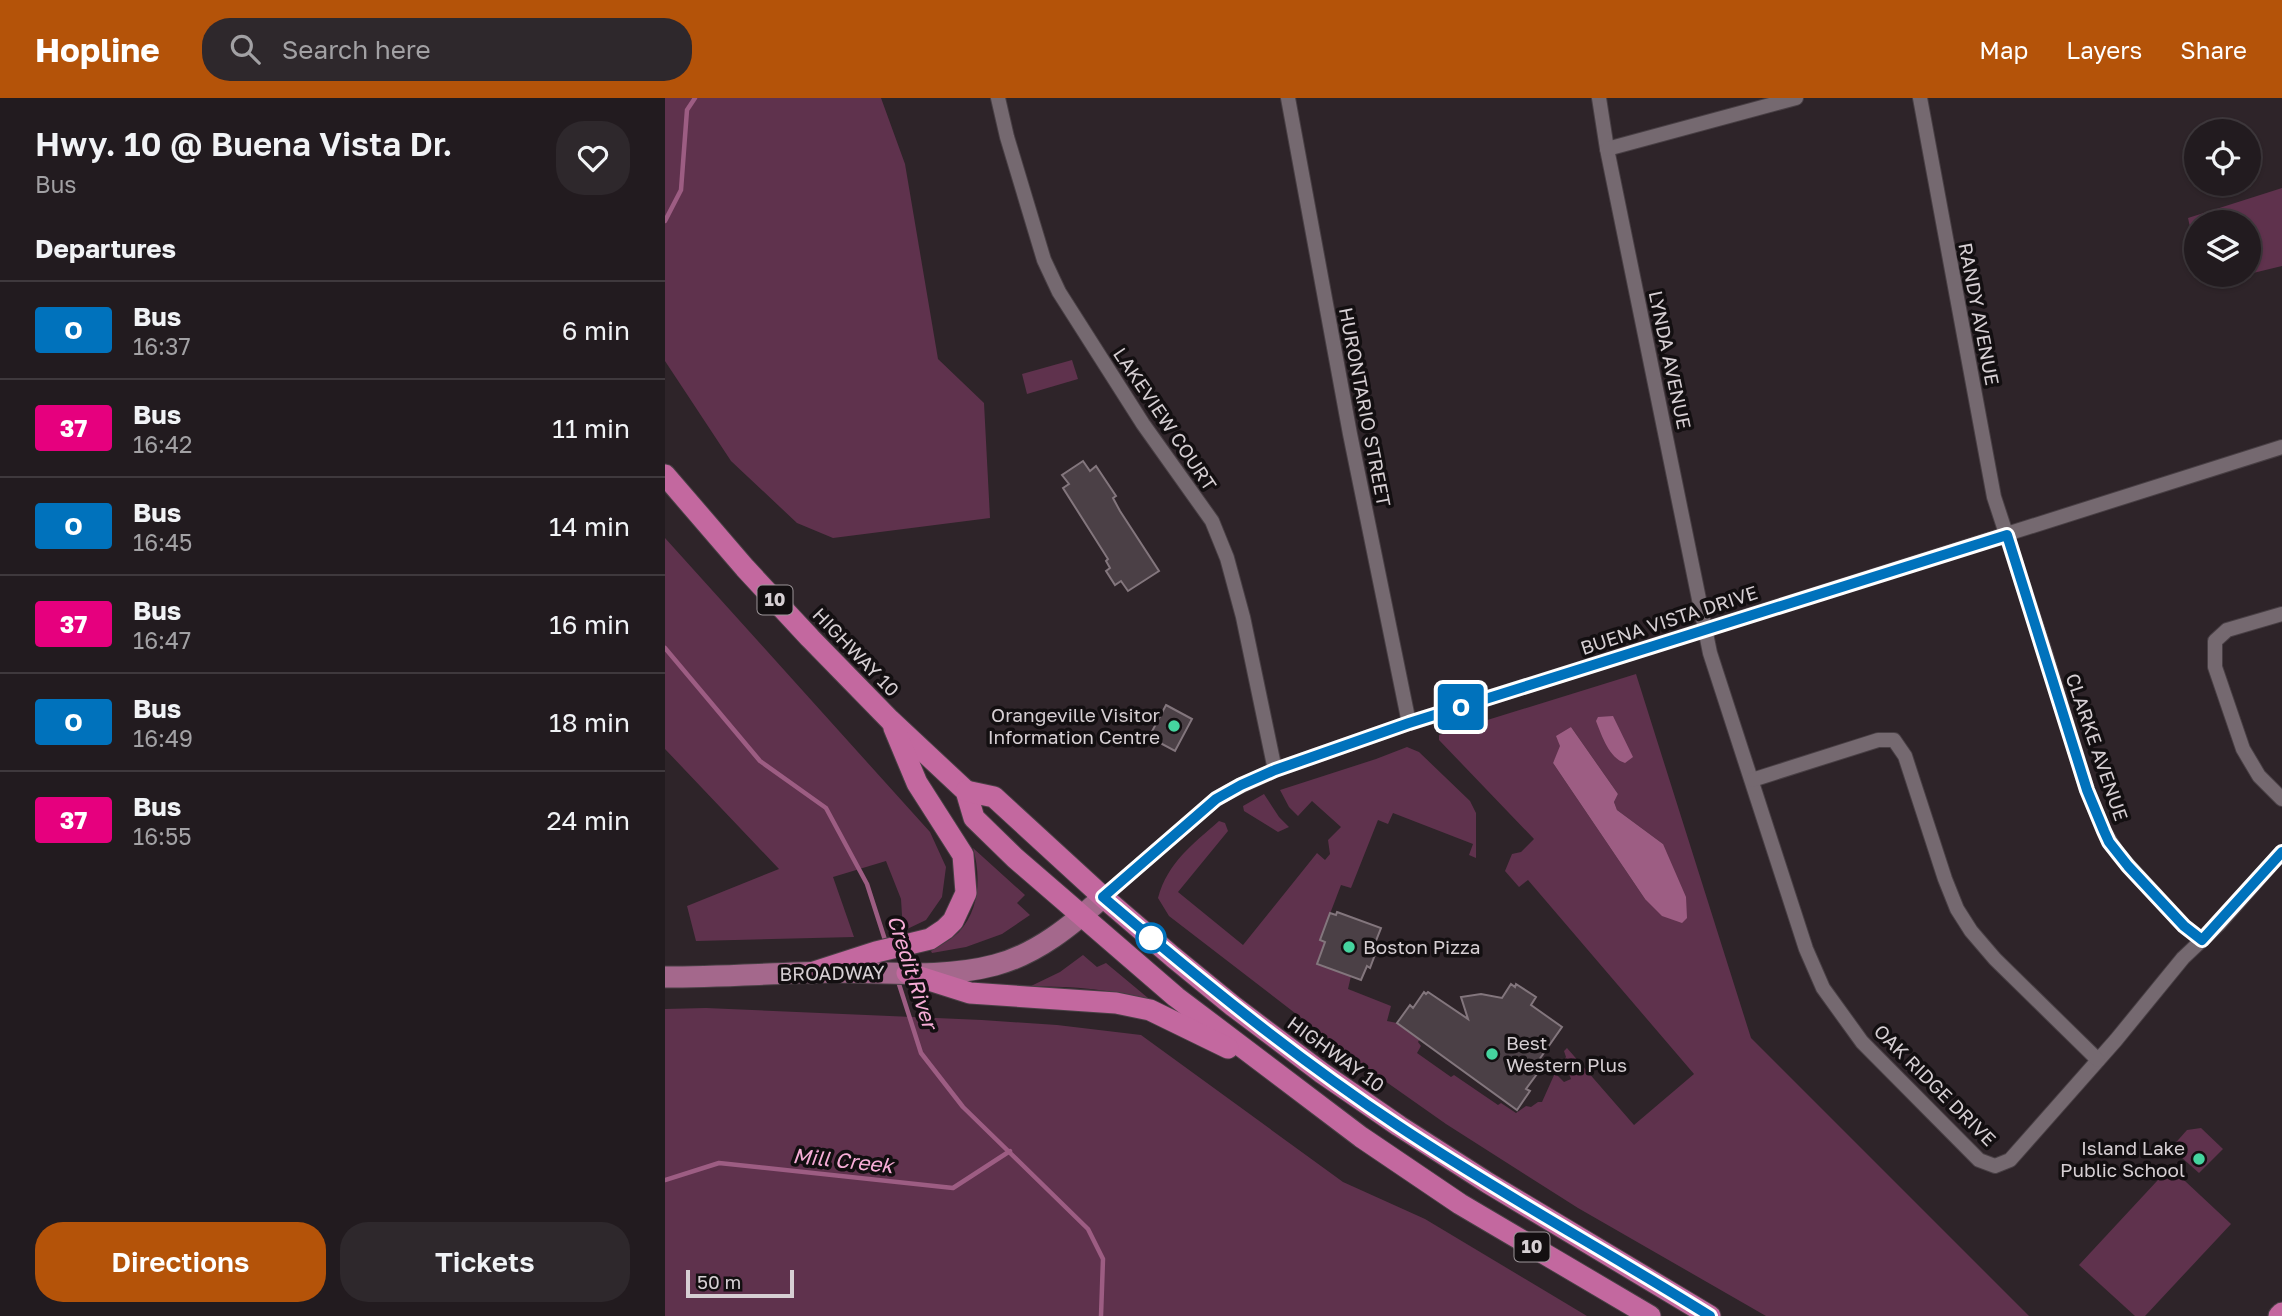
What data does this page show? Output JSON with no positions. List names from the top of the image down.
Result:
{
  "streets": {
    "highway": ["10", "HIGHWAY 10"],
    "main road": ["BROADWAY"],
    "street": [
      "RANDY AVENUE",
      "LYNDA AVENUE",
      "HURONTARIO STREET",
      "LAKEVIEW COURT",
      "BUENA VISTA DRIVE",
      "CLARKE AVENUE",
      "OAK RIDGE DRIVE"
    ]
  },
  "crossings": [
    ["RANDY AVENUE", "BUENA VISTA DRIVE"],
    ["RANDY AVENUE", "CLARKE AVENUE"],
    ["LYNDA AVENUE", "BUENA VISTA DRIVE"],
    ["LYNDA AVENUE", "OAK RIDGE DRIVE"],
    ["HURONTARIO STREET", "BUENA VISTA DRIVE"],
    ["LAKEVIEW COURT", "BUENA VISTA DRIVE"],
    ["BUENA VISTA DRIVE", "HIGHWAY 10"],
    ["BUENA VISTA DRIVE", "CLARKE AVENUE"],
    ["BUENA VISTA DRIVE", "BROADWAY"],
    ["BUENA VISTA DRIVE", "OAK RIDGE DRIVE"],
    ["HIGHWAY 10", "BROADWAY"],
    ["CLARKE AVENUE", "OAK RIDGE DRIVE"]
  ],
  "water": ["Credit River", "Mill Creek"],
  "places": [
    "Orangeville Visitor Information Centre",
    "Boston Pizza",
    "Best Western Plus",
    "Island Lake Public School"
  ],
  "lines": ["bus line O"],
  "scale_bar": "50 m",
  "page": {
    "header": "Hopline",
    "search": "Search here",
    "nav": ["Map", "Layers", "Share"],
    "heading": [
      ["Hwy. 10 @ Buena Vista Dr.", "Bus"],
      "Departures"
    ],
    "on_map": "O",
    "list": [
      {
        "mark": "O",
        "name": "Bus",
        "note": "16:37",
        "value": "6 min"
      },
      {
        "mark": "37",
        "name": "Bus",
        "note": "16:42",
        "value": "11 min"
      },
      {
        "mark": "O",
        "name": "Bus",
        "note": "16:45",
        "value": "14 min"
      },
      {
        "mark": "37",
        "name": "Bus",
        "note": "16:47",
        "value": "16 min"
      },
      {
        "mark": "O",
        "name": "Bus",
        "note": "16:49",
        "value": "18 min"
      },
      {
        "mark": "37",
        "name": "Bus",
        "note": "16:55",
        "value": "24 min"
      }
    ],
    "buttons": ["Directions", "Tickets"],
    "scale": "50 m"
  }
}
